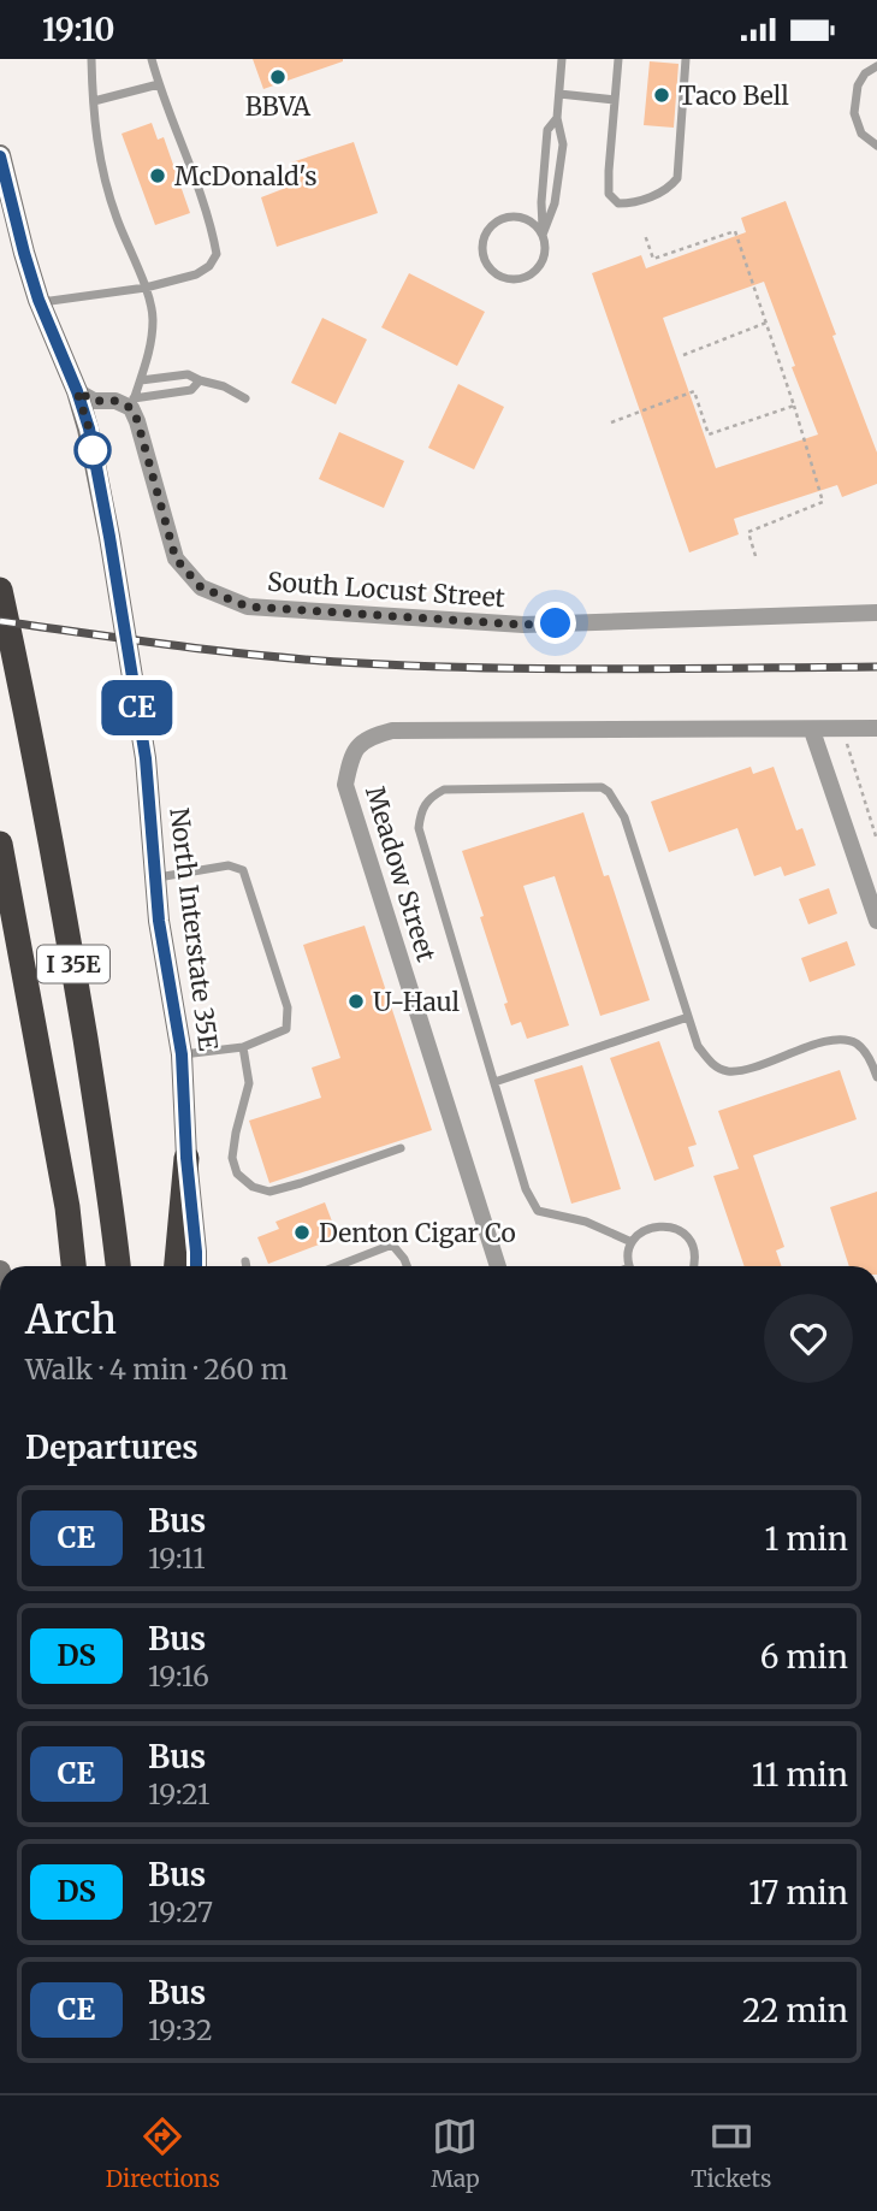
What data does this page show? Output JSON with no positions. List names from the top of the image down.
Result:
{
  "streets": {
    "highway": ["I 35E"],
    "main road": ["North Interstate 35E"],
    "street": ["South Locust Street", "Meadow Street"]
  },
  "places": [
    "BBVA",
    "Taco Bell",
    "McDonald's",
    "U-Haul",
    "Denton Cigar Co"
  ],
  "lines": ["bus line CE"],
  "page": {
    "status": "19:10",
    "on_map": "CE",
    "heading": [
      ["Arch", "Walk · 4 min · 260 m"],
      "Departures"
    ],
    "list": [
      {
        "mark": "CE",
        "name": "Bus",
        "note": "19:11",
        "value": "1 min"
      },
      {
        "mark": "DS",
        "name": "Bus",
        "note": "19:16",
        "value": "6 min"
      },
      {
        "mark": "CE",
        "name": "Bus",
        "note": "19:21",
        "value": "11 min"
      },
      {
        "mark": "DS",
        "name": "Bus",
        "note": "19:27",
        "value": "17 min"
      },
      {
        "mark": "CE",
        "name": "Bus",
        "note": "19:32",
        "value": "22 min"
      }
    ],
    "tabs": ["Directions", "Map", "Tickets"]
  }
}
